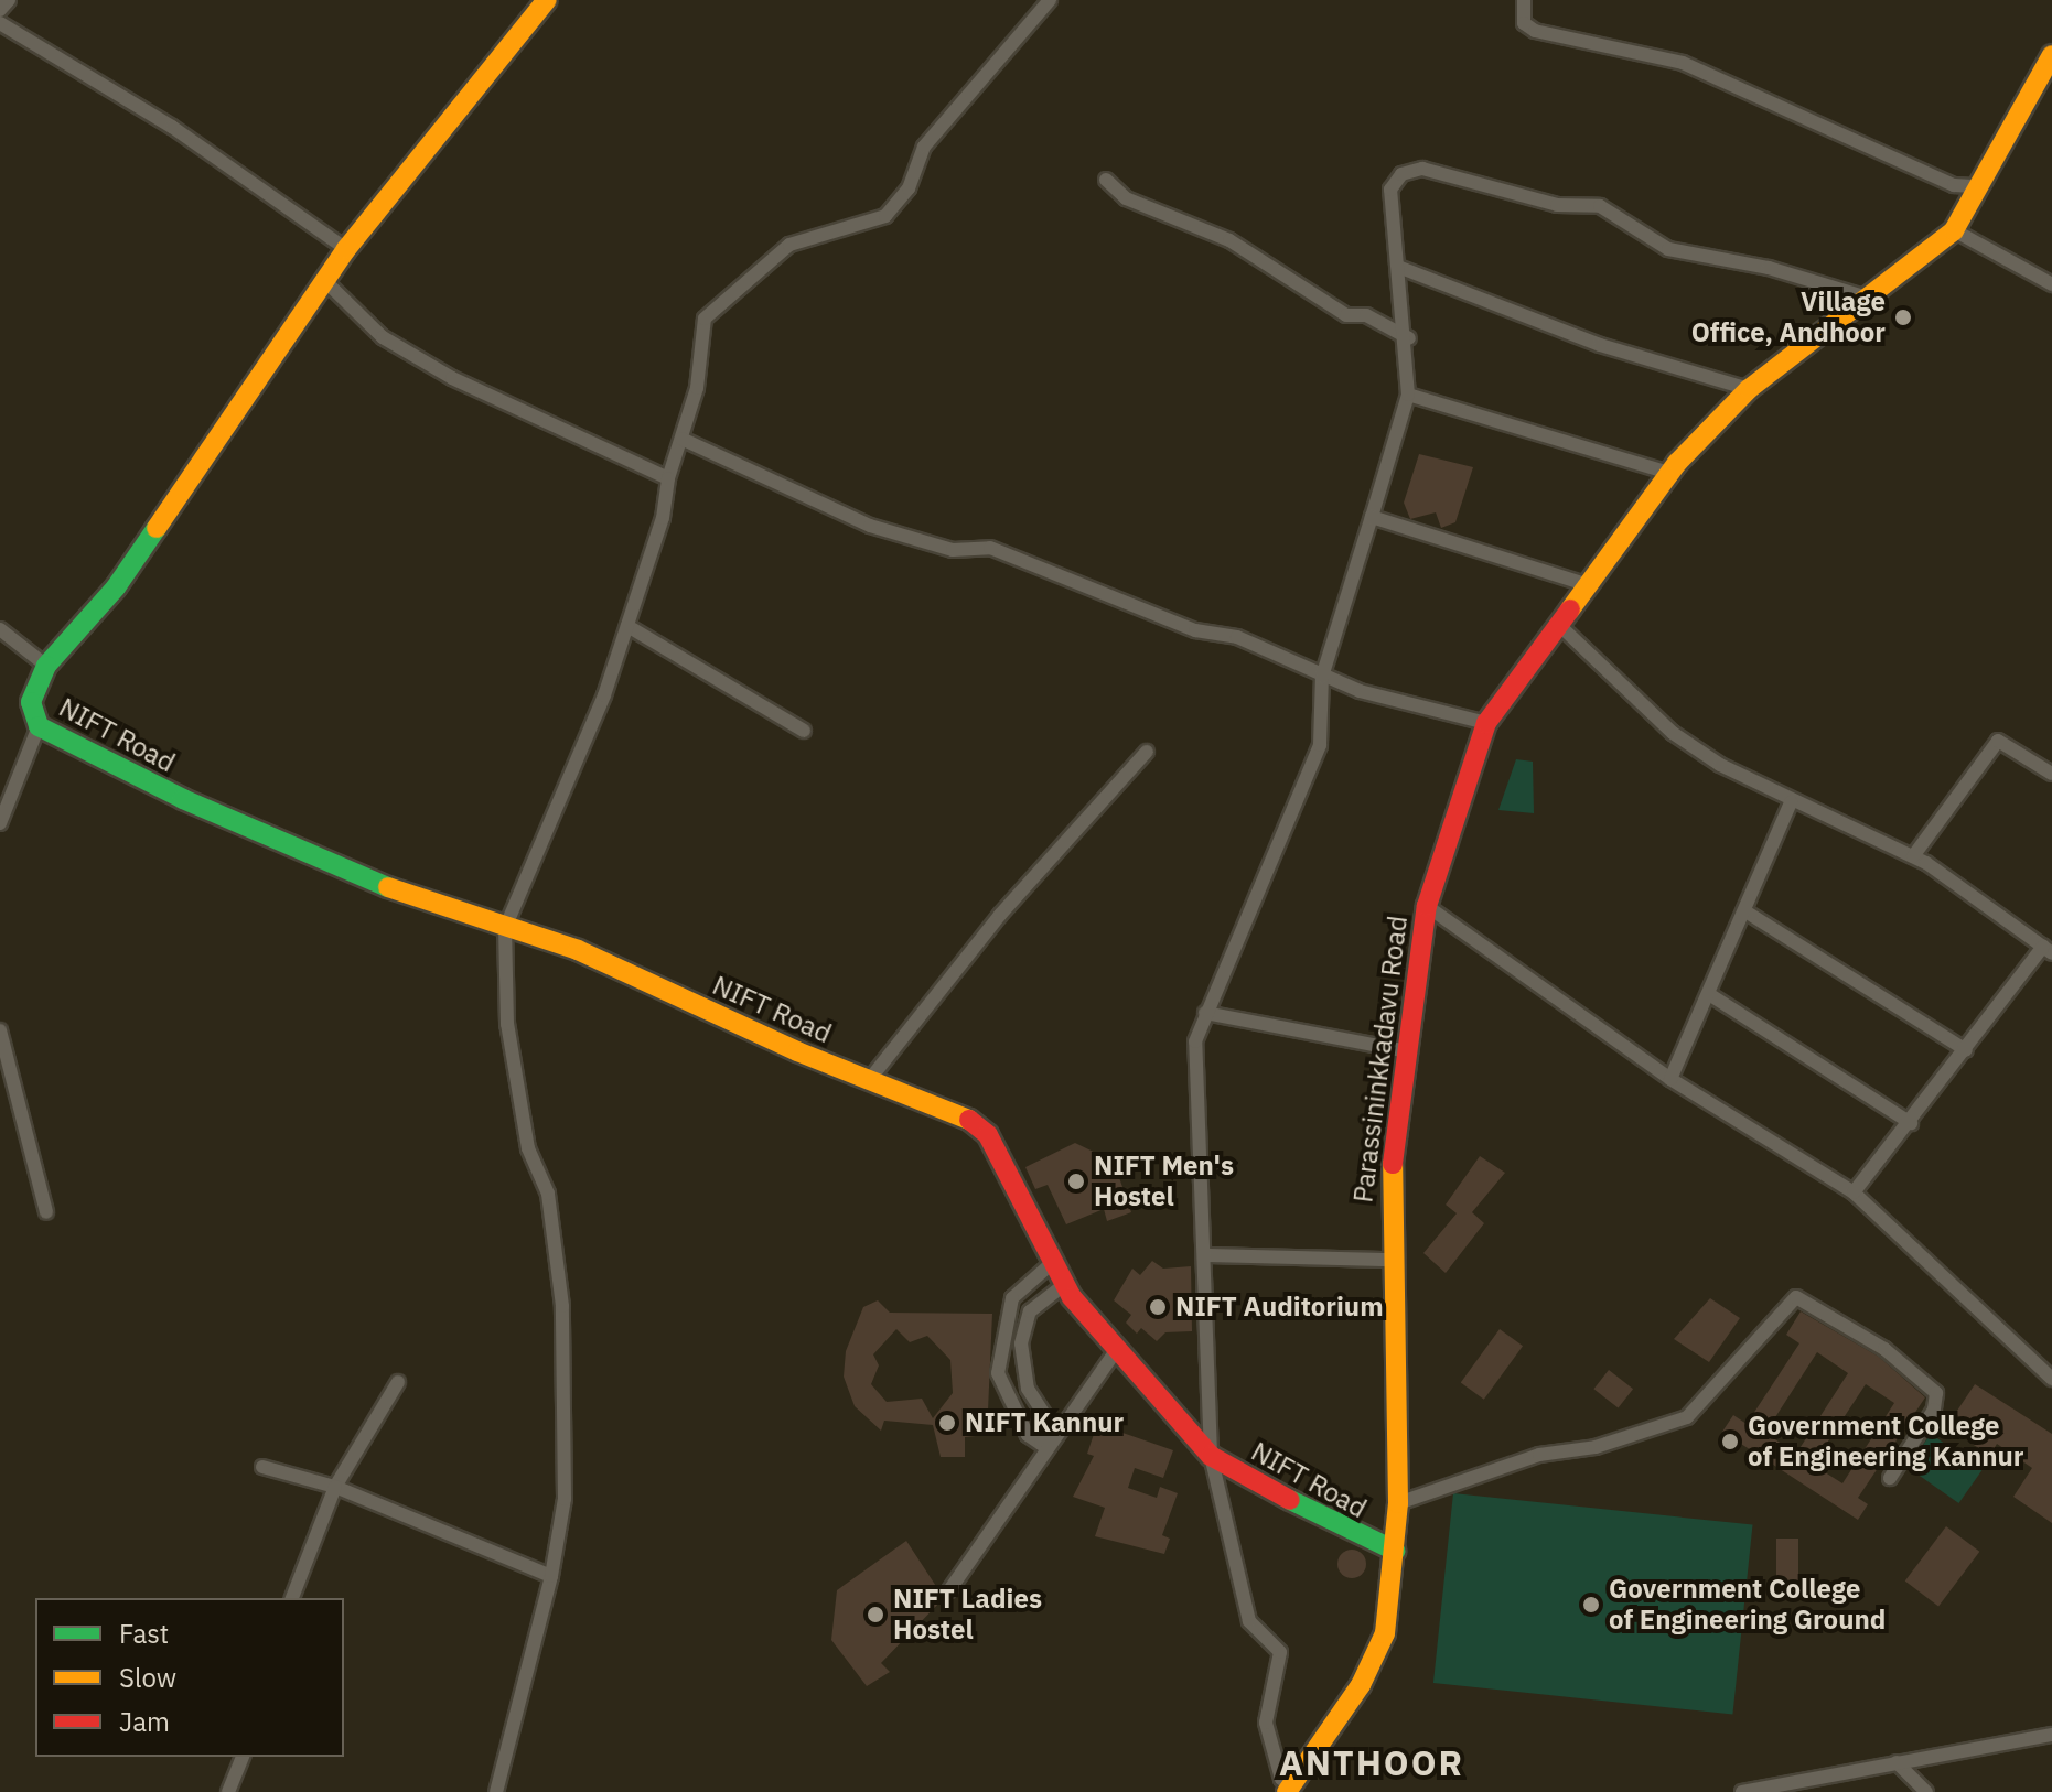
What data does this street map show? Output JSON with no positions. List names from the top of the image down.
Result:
{
  "streets": {
    "street": ["NIFT Road", "Parassininkkadavu Road"]
  },
  "crossings": [
    ["NIFT Road", "Parassininkkadavu Road"]
  ],
  "districts": ["ANTHOOR"],
  "places": [
    "Village Office, Andhoor",
    "NIFT Men's Hostel",
    "NIFT Auditorium",
    "NIFT Kannur",
    "Government College of Engineering Kannur",
    "Government College of Engineering Ground",
    "NIFT Ladies Hostel"
  ],
  "legend": ["Fast", "Slow", "Jam"]
}
